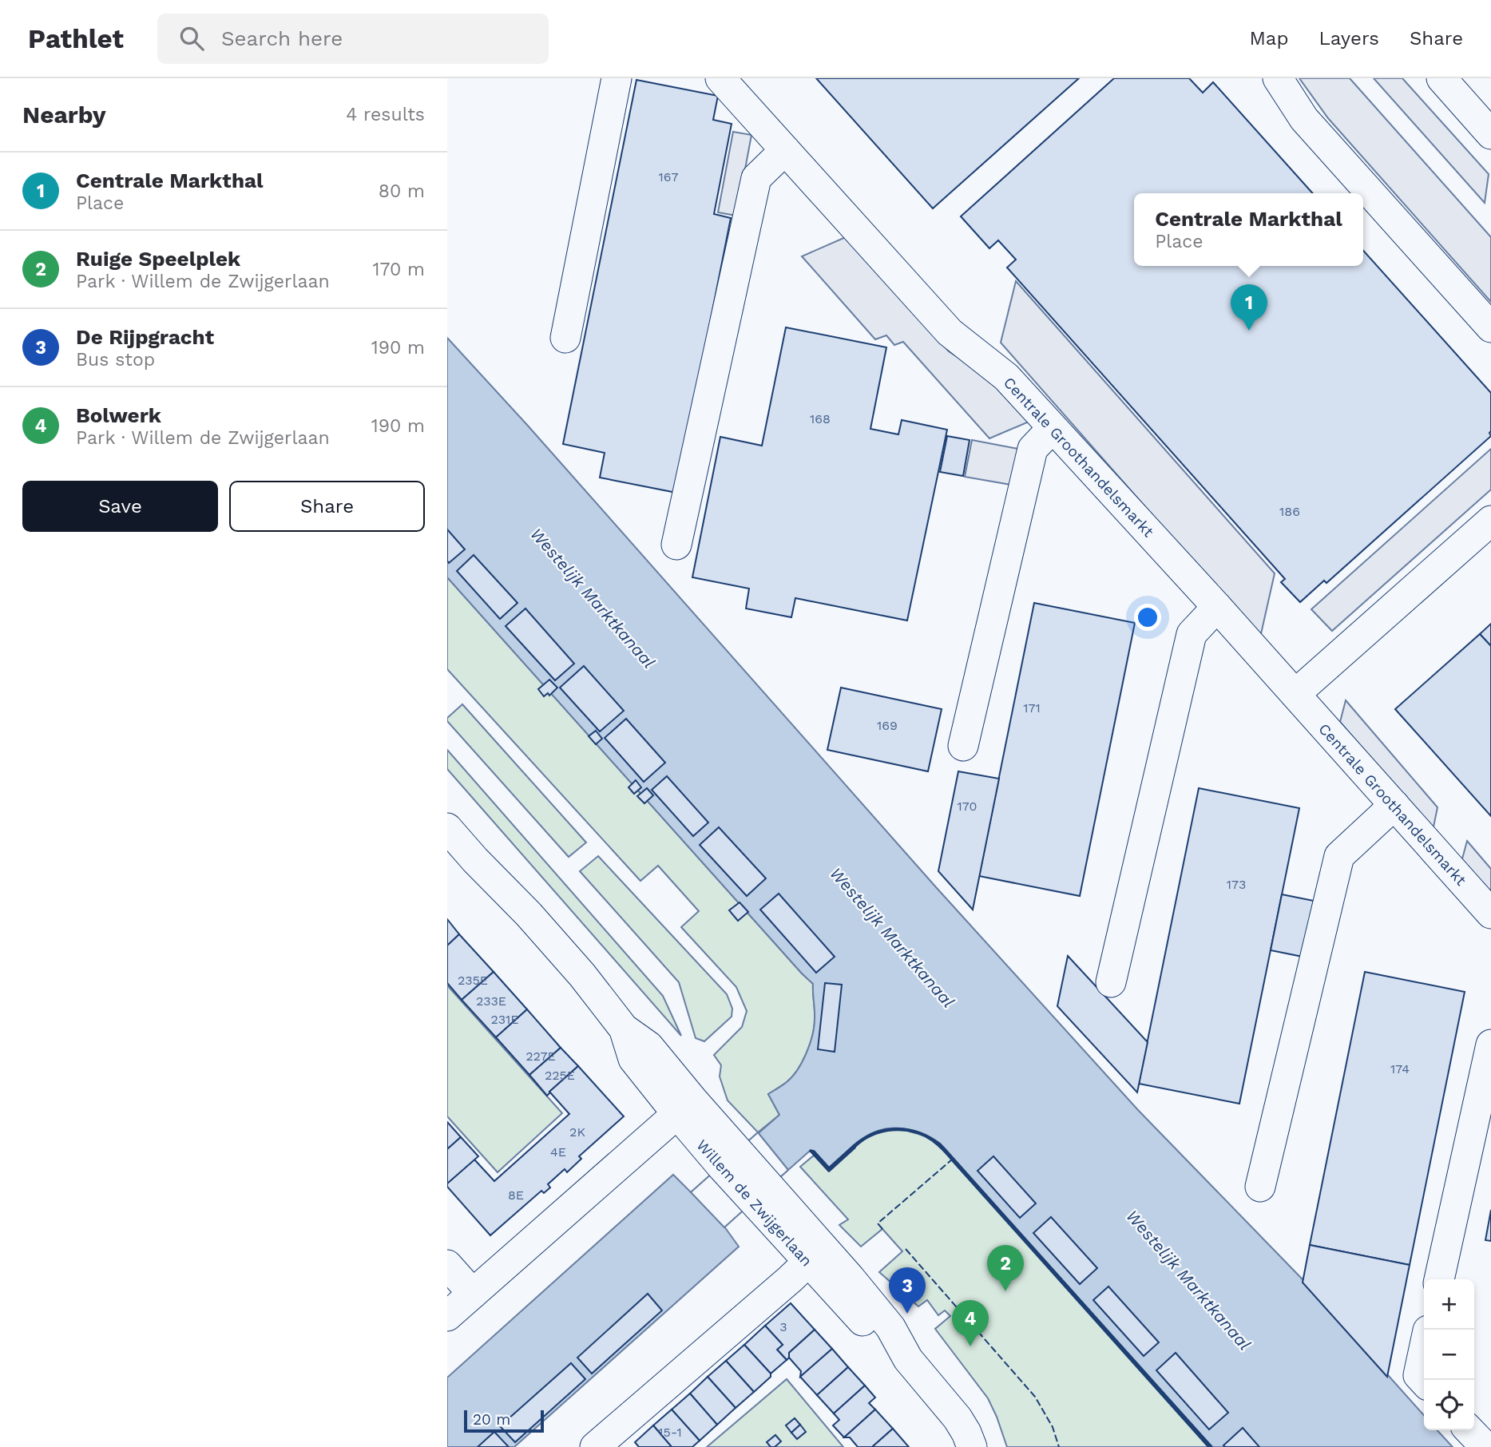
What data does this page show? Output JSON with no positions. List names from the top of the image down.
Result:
{
  "streets": {
    "street": ["Centrale Groothandelsmarkt", "Willem de Zwijgerlaan"]
  },
  "water": ["Westelijk Marktkanaal"],
  "house_numbers": [
    "167",
    "168",
    "186",
    "171",
    "169",
    "170",
    "173",
    "235E",
    "233E",
    "231E",
    "227E",
    "174",
    "225E",
    "2K",
    "4E",
    "8E",
    "3",
    "15-1"
  ],
  "scale_bar": "20 m",
  "page": {
    "header": "Pathlet",
    "search": "Search here",
    "nav": ["Map", "Layers", "Share"],
    "heading": ["Nearby", "4 results"],
    "list": [
      {
        "mark": "1",
        "name": "Centrale Markthal",
        "note": "Place",
        "value": "80 m"
      },
      {
        "mark": "2",
        "name": "Ruige Speelplek",
        "note": "Park · Willem de Zwijgerlaan",
        "value": "170 m"
      },
      {
        "mark": "3",
        "name": "De Rijpgracht",
        "note": "Bus stop",
        "value": "190 m"
      },
      {
        "mark": "4",
        "name": "Bolwerk",
        "note": "Park · Willem de Zwijgerlaan",
        "value": "190 m"
      }
    ],
    "popup": ["Centrale Markthal", "Place"],
    "pins": [
      "1",
      "2",
      "3",
      "4"
    ],
    "buttons": ["Save", "Share"],
    "map_buttons": ["+", "−"],
    "scale": "20 m"
  }
}
